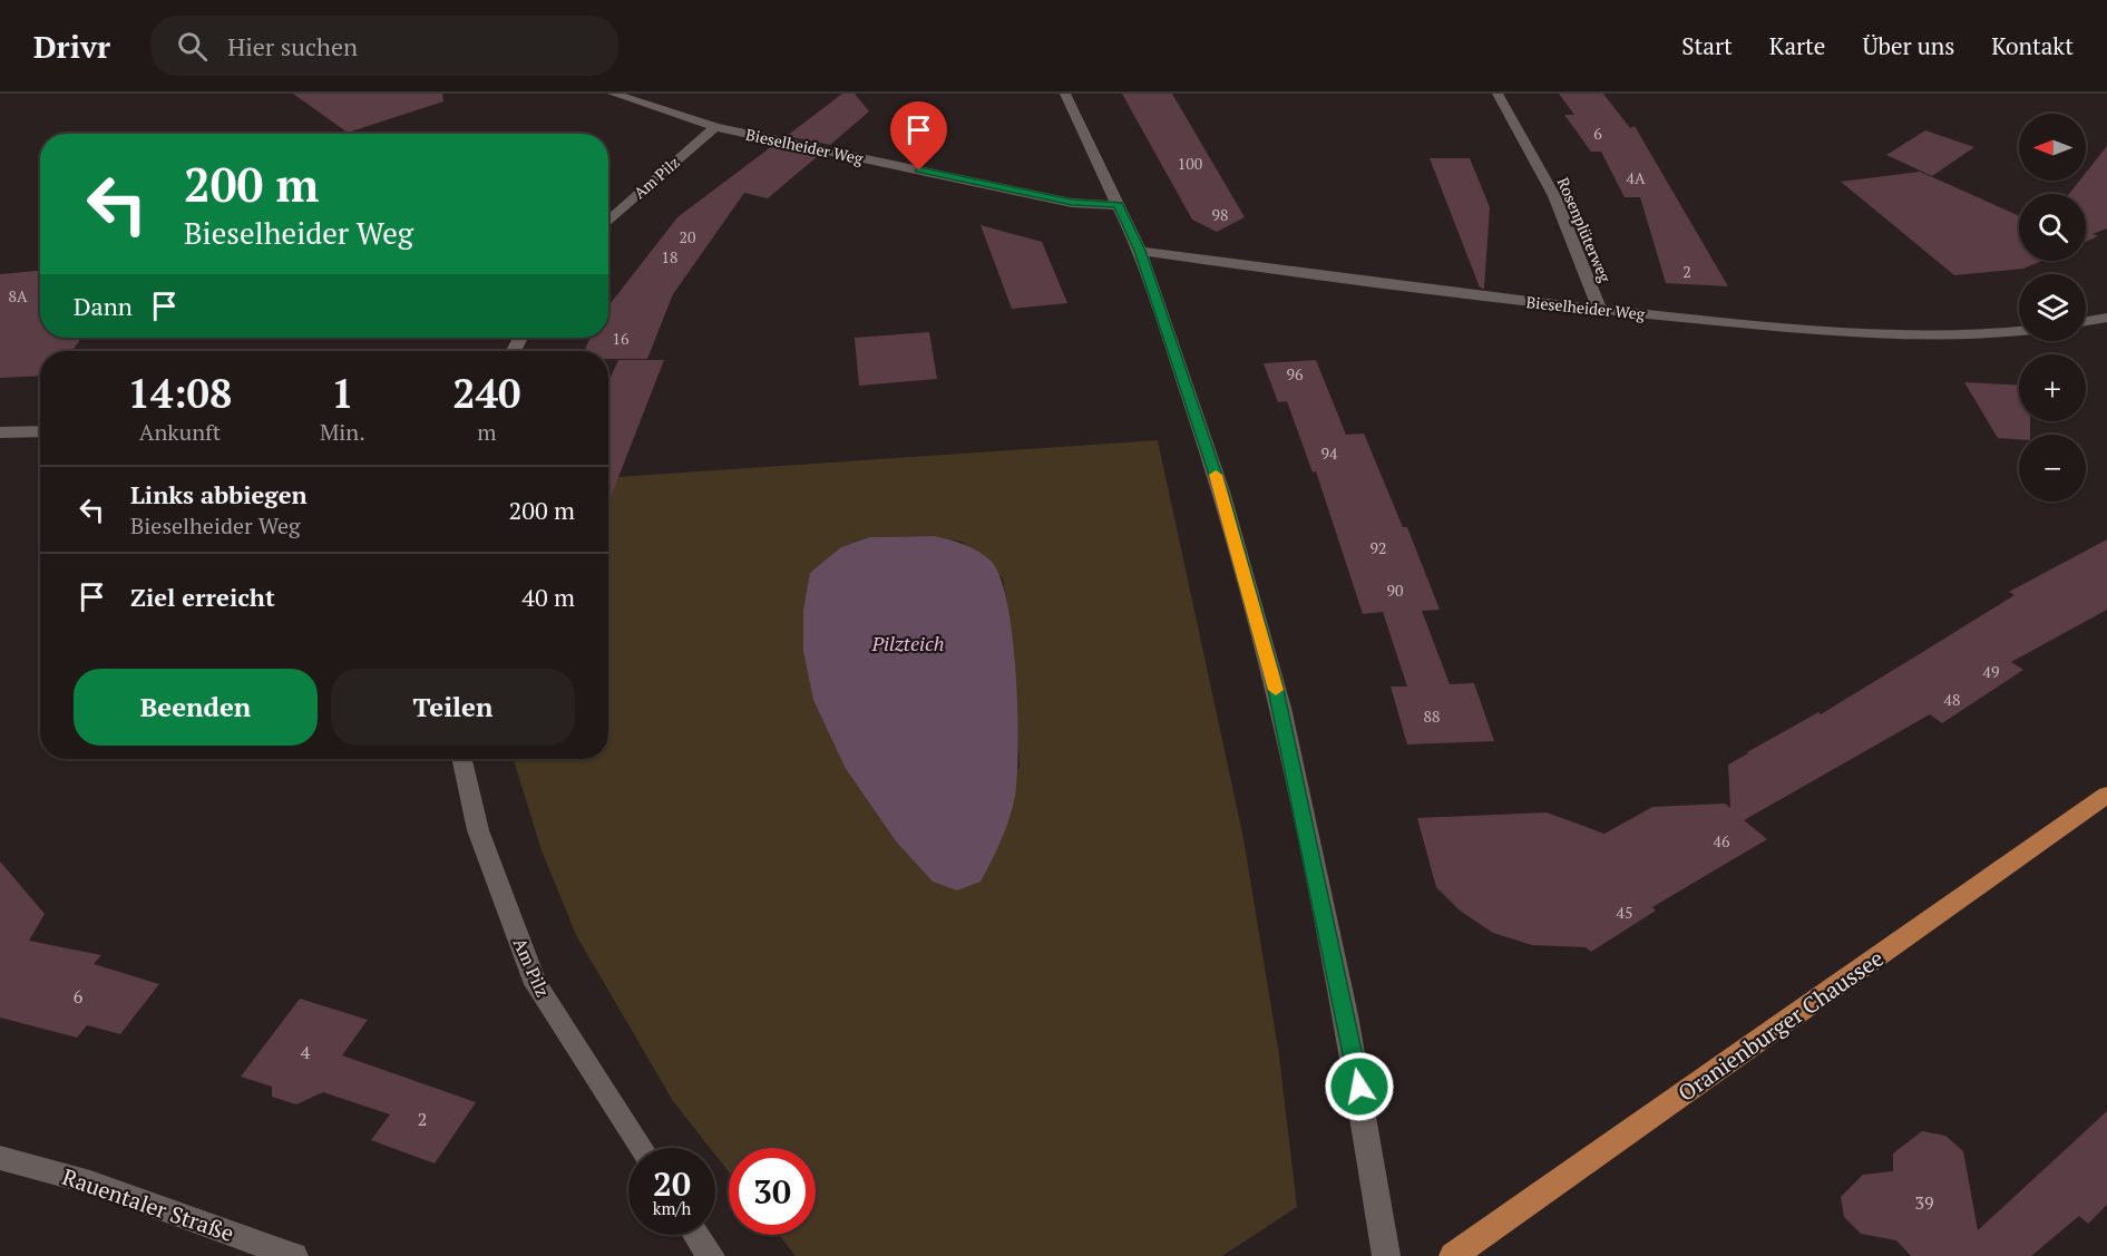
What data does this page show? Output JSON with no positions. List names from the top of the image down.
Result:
{
  "streets": {
    "main road": ["Oranienburger Chaussee"],
    "street": [
      "Bieselheider Weg",
      "Am Pilz",
      "Rosenplüterweg",
      "Rauentaler Straße"
    ]
  },
  "crossings": [
    ["Bieselheider Weg", "Am Pilz"],
    ["Bieselheider Weg", "Rosenplüterweg"]
  ],
  "water": ["Pilzteich"],
  "house_numbers": [
    "6",
    "100",
    "4A",
    "98",
    "20",
    "18",
    "2",
    "8A",
    "16",
    "96",
    "94",
    "92",
    "90",
    "49",
    "48",
    "88",
    "46",
    "45",
    "6",
    "4",
    "2",
    "39"
  ],
  "north": "left",
  "page": {
    "header": "Drivr",
    "search": "Hier suchen",
    "nav": [
      "Start",
      "Karte",
      "Über uns",
      "Kontakt"
    ],
    "map_buttons": ["+", "−"],
    "turn": ["200 m", "Bieselheider Weg"],
    "then": "Dann",
    "eta": [
      "14:08",
      "Ankunft",
      "1",
      "Min.",
      "240",
      "m"
    ],
    "list": [
      {
        "name": "Links abbiegen",
        "note": "Bieselheider Weg",
        "value": "200 m"
      },
      {
        "name": "Ziel erreicht",
        "value": "40 m"
      }
    ],
    "buttons": ["Beenden", "Teilen"],
    "speed": "20 km/h",
    "limit": "30"
  }
}
